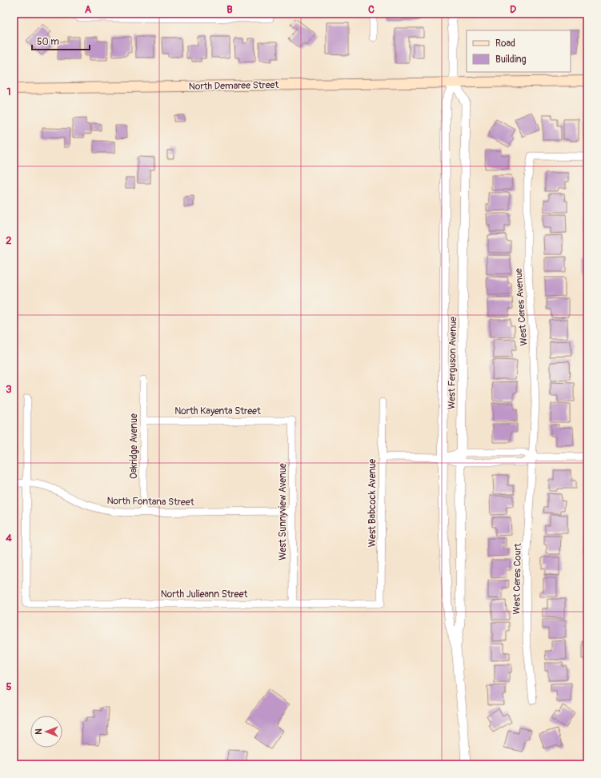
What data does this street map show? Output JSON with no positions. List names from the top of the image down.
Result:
{
  "streets": {
    "main road": ["North Demaree Street"],
    "street": [
      "West Ceres Avenue",
      "West Ferguson Avenue",
      "North Kayenta Street",
      "Oakridge Avenue",
      "North Fontana Street",
      "West Babcock Avenue",
      "West Sunnyview Avenue",
      "West Ceres Court",
      "North Julieann Street"
    ]
  },
  "crossings": [
    ["North Demaree Street", "West Ferguson Avenue"],
    ["West Ceres Avenue", "West Ceres Court"],
    ["North Kayenta Street", "Oakridge Avenue"],
    ["North Kayenta Street", "West Sunnyview Avenue"],
    ["Oakridge Avenue", "North Fontana Street"],
    ["North Fontana Street", "West Sunnyview Avenue"],
    ["North Fontana Street", "North Julieann Street"],
    ["West Babcock Avenue", "North Julieann Street"],
    ["West Sunnyview Avenue", "North Julieann Street"]
  ],
  "legend": ["Road", "Building"],
  "scale_bar": "50 m",
  "north": "left",
  "grid": {
    "columns": [
      "A",
      "B",
      "C",
      "D"
    ],
    "rows": [
      "1",
      "2",
      "3",
      "4",
      "5"
    ]
  }
}
